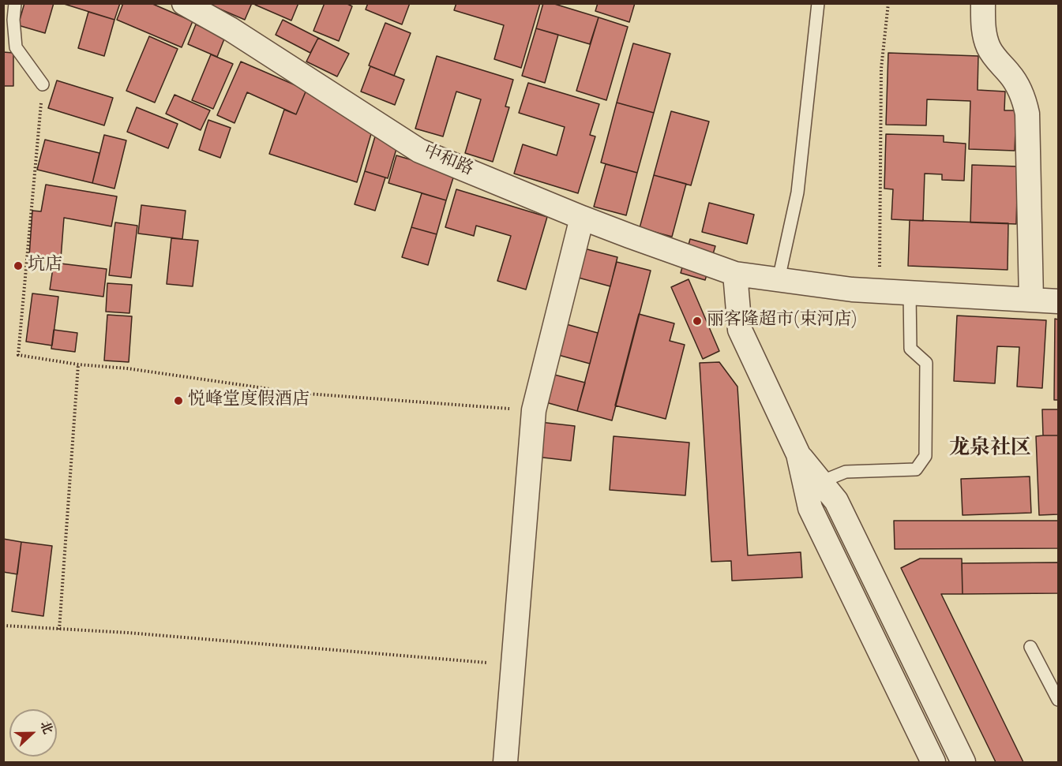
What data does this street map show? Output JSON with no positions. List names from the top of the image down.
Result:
{
  "streets": {
    "street": ["中和路"]
  },
  "districts": ["龙泉社区"],
  "places": ["坑店", "丽客隆超市(束河店)", "悦峰堂度假酒店"],
  "north": "right"
}
